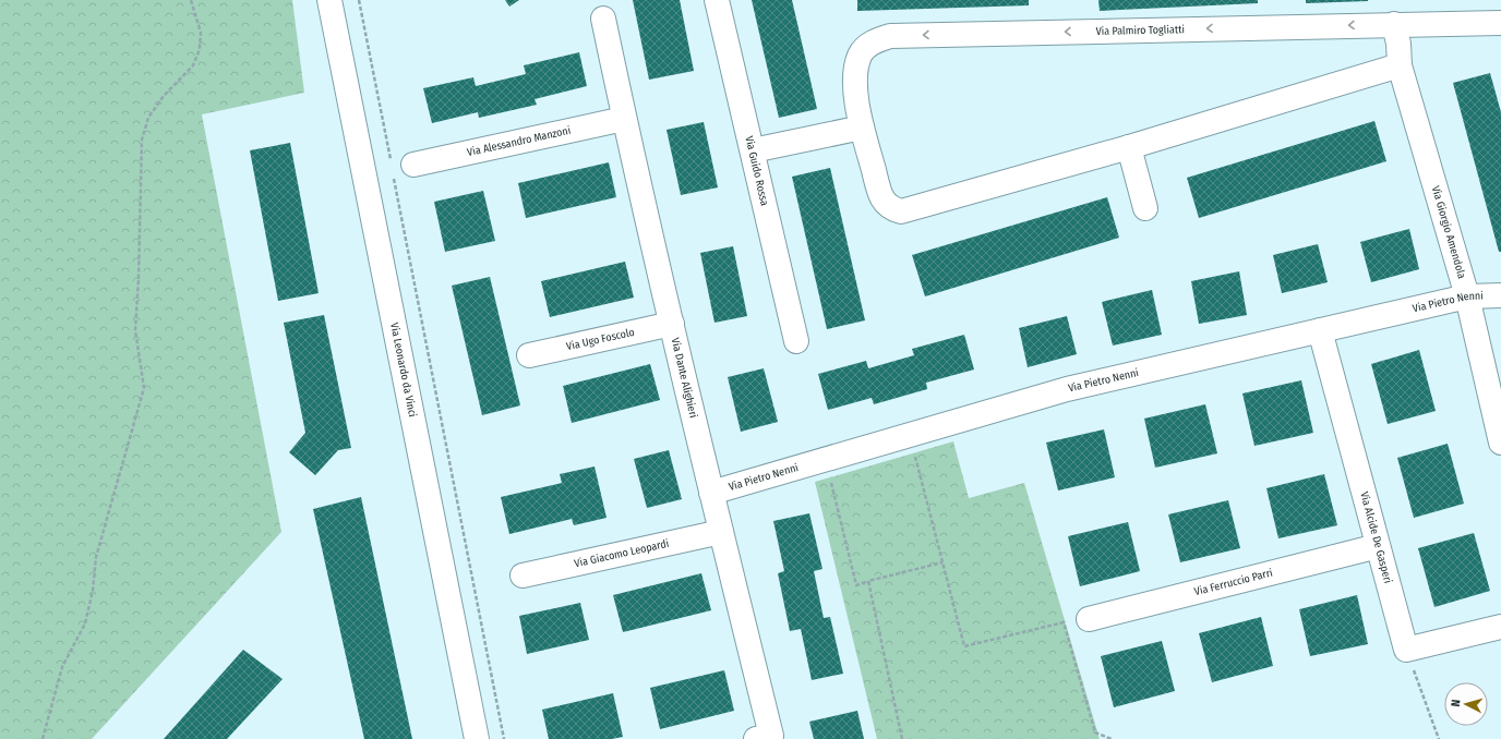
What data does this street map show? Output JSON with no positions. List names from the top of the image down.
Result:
{
  "streets": {
    "street": [
      "Via Palmiro Togliatti",
      "Via Alessandro Manzoni",
      "Via Guido Rossa",
      "Via Giorgio Amendola",
      "Via Pietro Nenni",
      "Via Ugo Foscolo",
      "Via Leonardo da Vinci",
      "Via Dante Alighieri",
      "Via Alcide De Gasperi",
      "Via Giacomo Leopardi",
      "Via Ferruccio Parri"
    ]
  },
  "crossings": [
    ["Via Palmiro Togliatti", "Via Giorgio Amendola"],
    ["Via Alessandro Manzoni", "Via Dante Alighieri"],
    ["Via Giorgio Amendola", "Via Pietro Nenni"],
    ["Via Pietro Nenni", "Via Dante Alighieri"],
    ["Via Pietro Nenni", "Via Alcide De Gasperi"],
    ["Via Ugo Foscolo", "Via Dante Alighieri"],
    ["Via Dante Alighieri", "Via Giacomo Leopardi"],
    ["Via Alcide De Gasperi", "Via Ferruccio Parri"]
  ],
  "north": "left"
}
